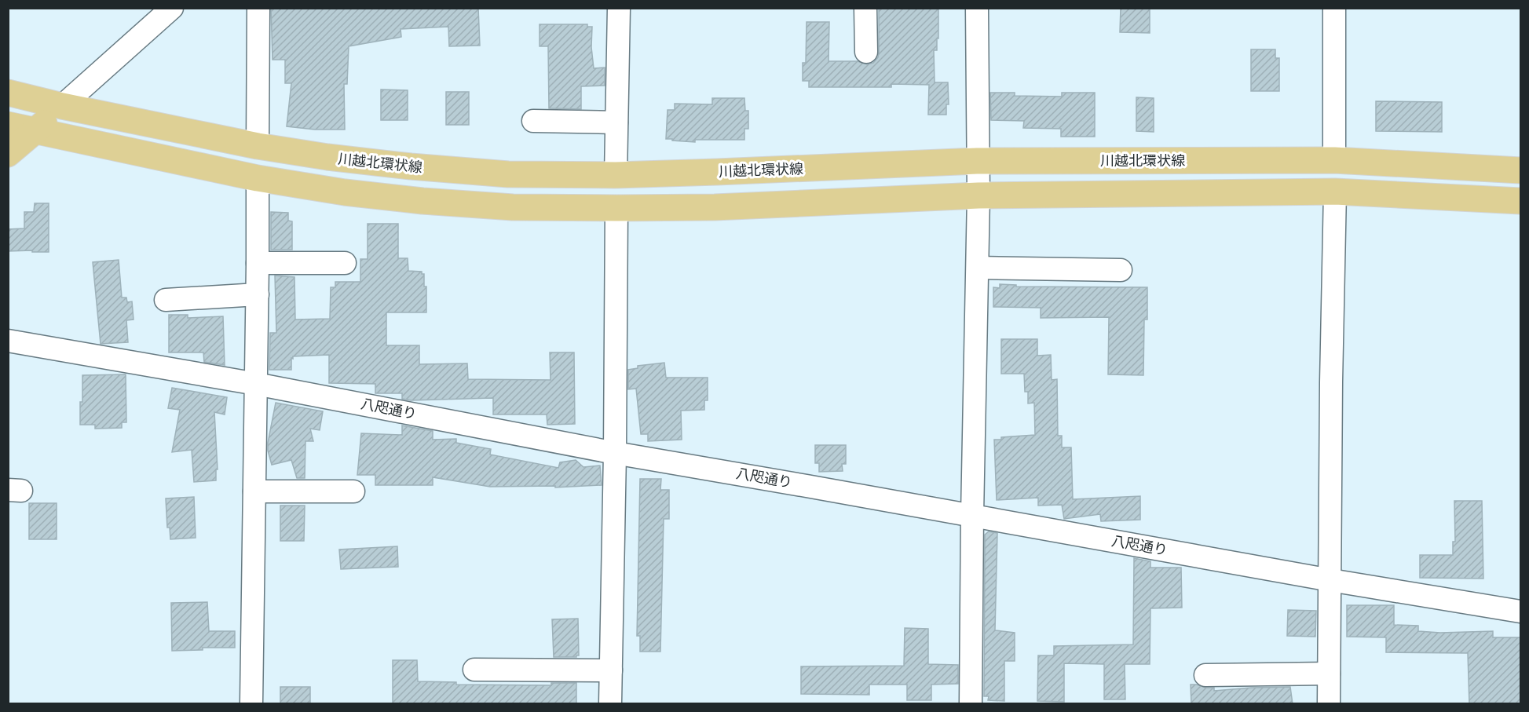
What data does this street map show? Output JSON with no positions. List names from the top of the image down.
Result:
{
  "streets": {
    "main road": ["川越北環状線"],
    "street": ["八咫通り"]
  }
}
